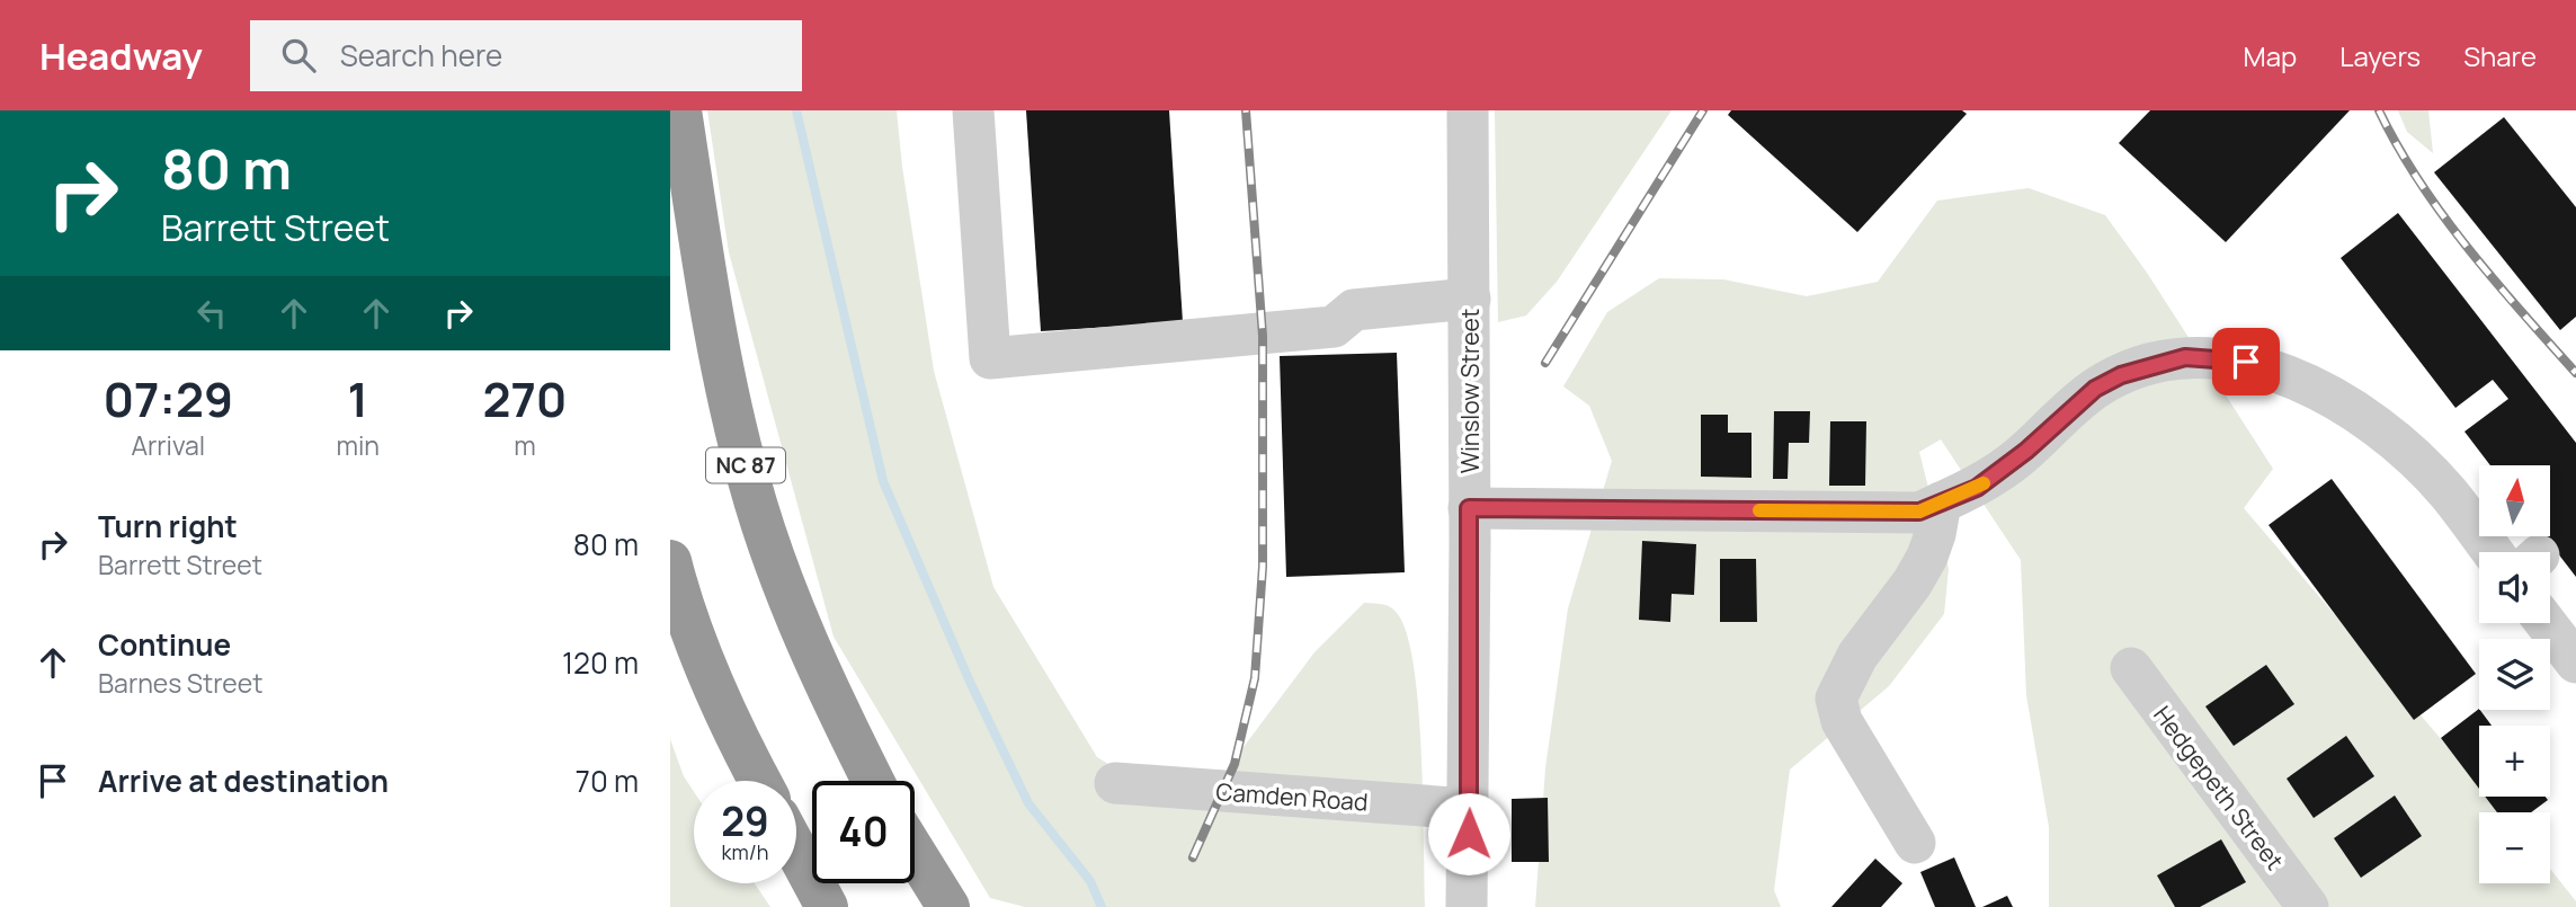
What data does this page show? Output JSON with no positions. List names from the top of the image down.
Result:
{
  "streets": {
    "highway": ["NC 87"],
    "street": ["Winslow Street", "Hedgepeth Street", "Camden Road"]
  },
  "crossings": [
    ["Winslow Street", "Camden Road"]
  ],
  "north": "top",
  "page": {
    "header": "Headway",
    "search": "Search here",
    "nav": ["Map", "Layers", "Share"],
    "turn": ["80 m", "Barrett Street"],
    "eta": [
      "07:29",
      "Arrival",
      "1",
      "min",
      "270",
      "m"
    ],
    "map_buttons": ["+", "−"],
    "list": [
      {
        "name": "Turn right",
        "note": "Barrett Street",
        "value": "80 m"
      },
      {
        "name": "Continue",
        "note": "Barnes Street",
        "value": "120 m"
      },
      {
        "name": "Arrive at destination",
        "value": "70 m"
      }
    ],
    "speed": "29 km/h",
    "limit": "40"
  }
}
